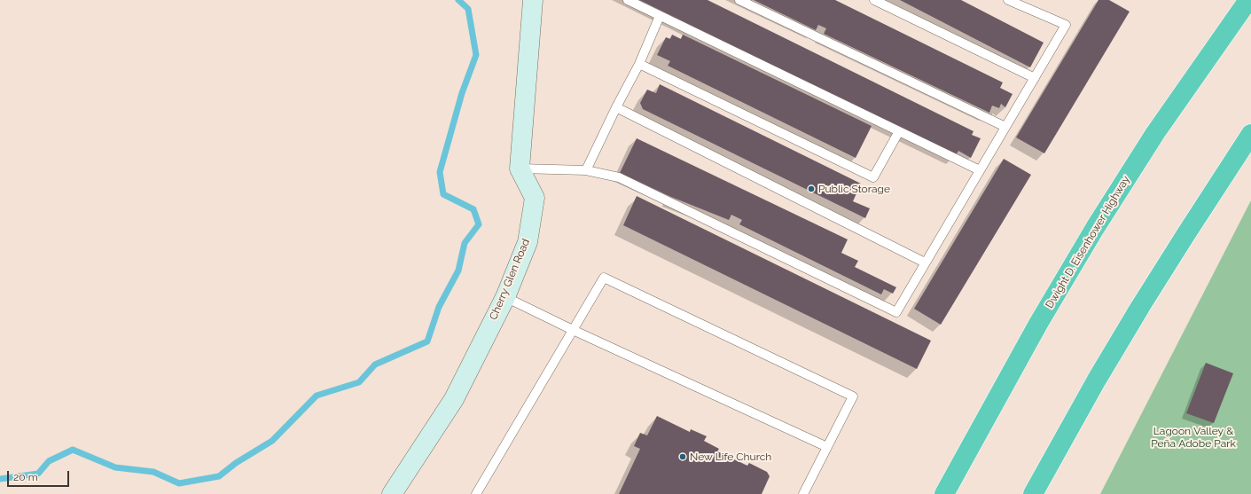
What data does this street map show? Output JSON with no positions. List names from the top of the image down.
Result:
{
  "streets": {
    "highway": ["Dwight D. Eisenhower Highway"],
    "street": ["Cherry Glen Road"]
  },
  "parks": ["Lagoon Valley & Peña Adobe Park"],
  "places": ["Public Storage", "New Life Church"],
  "scale_bar": "20 m"
}
